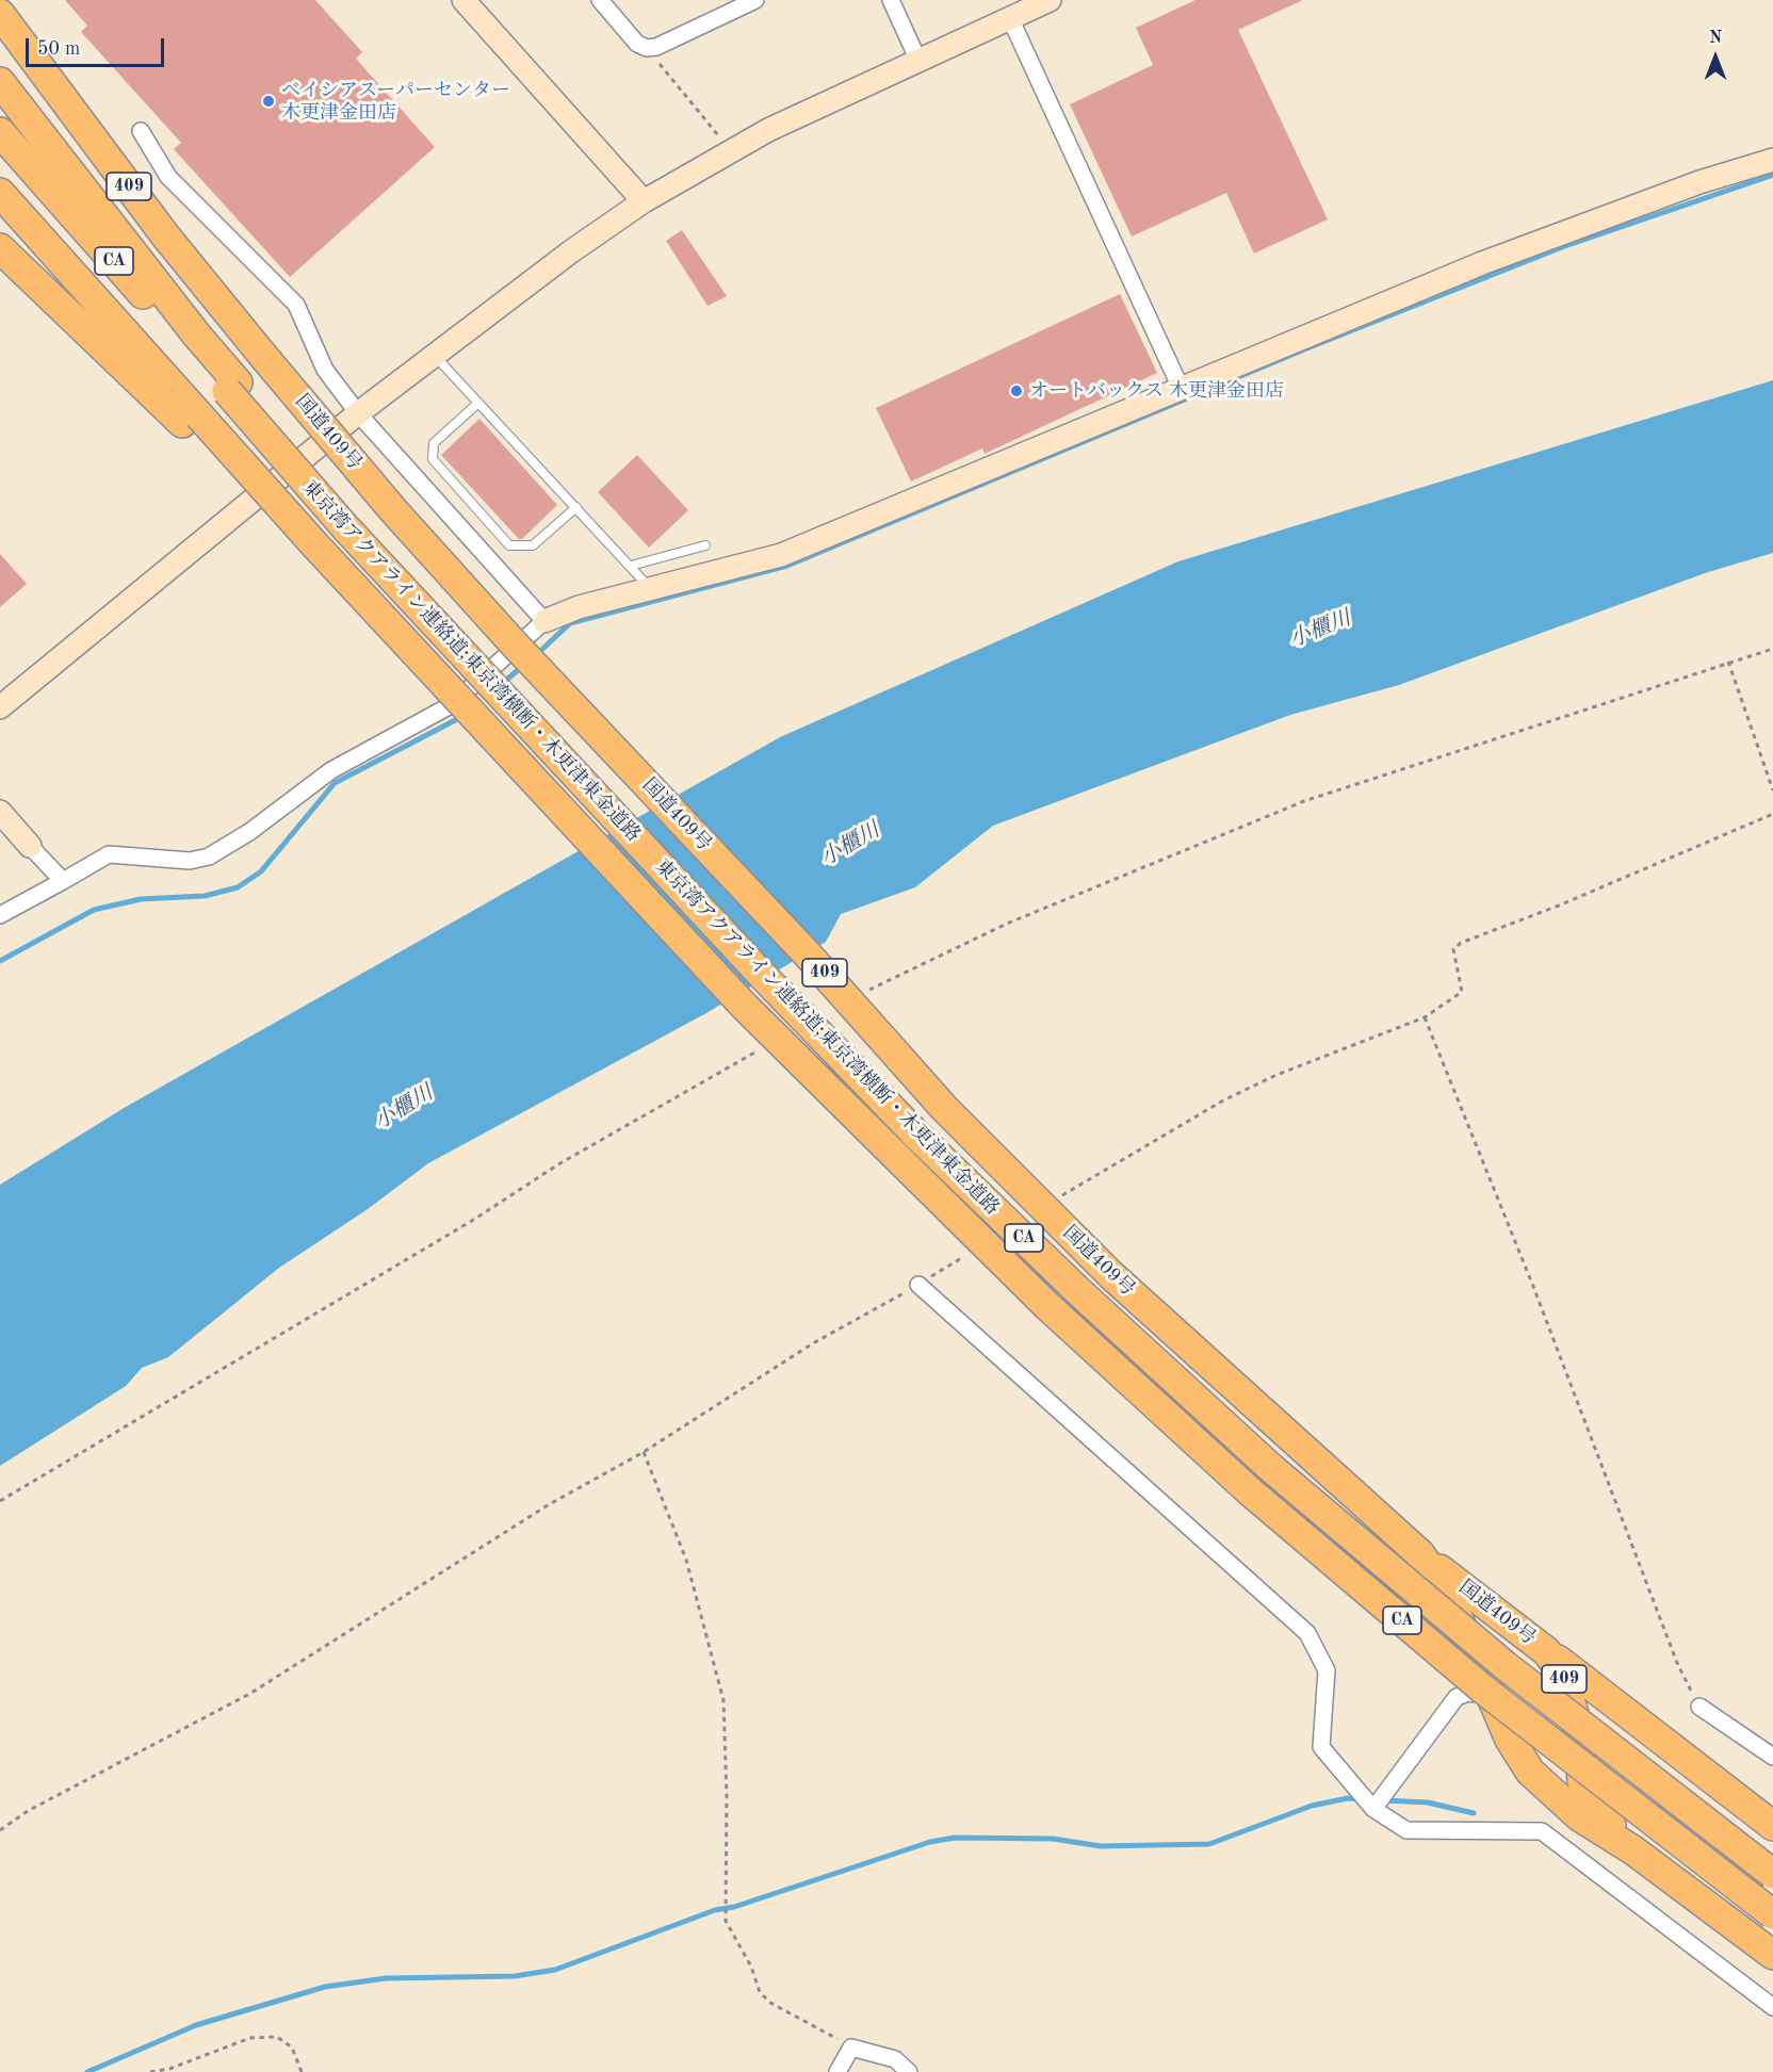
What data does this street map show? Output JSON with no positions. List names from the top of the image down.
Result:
{
  "streets": {
    "highway": [
      "409",
      "CA",
      "国道409号",
      "東京湾アクアライン連絡道;東京湾横断・木更津東金道路"
    ]
  },
  "crossings": [
    ["CA", "東京湾アクアライン連絡道;東京湾横断・木更津東金道路"]
  ],
  "water": ["小櫃川"],
  "places": ["ベイシアスーパーセンター 木更津金田店", "オートバックス 木更津金田店"],
  "scale_bar": "50 m",
  "north": "top"
}
